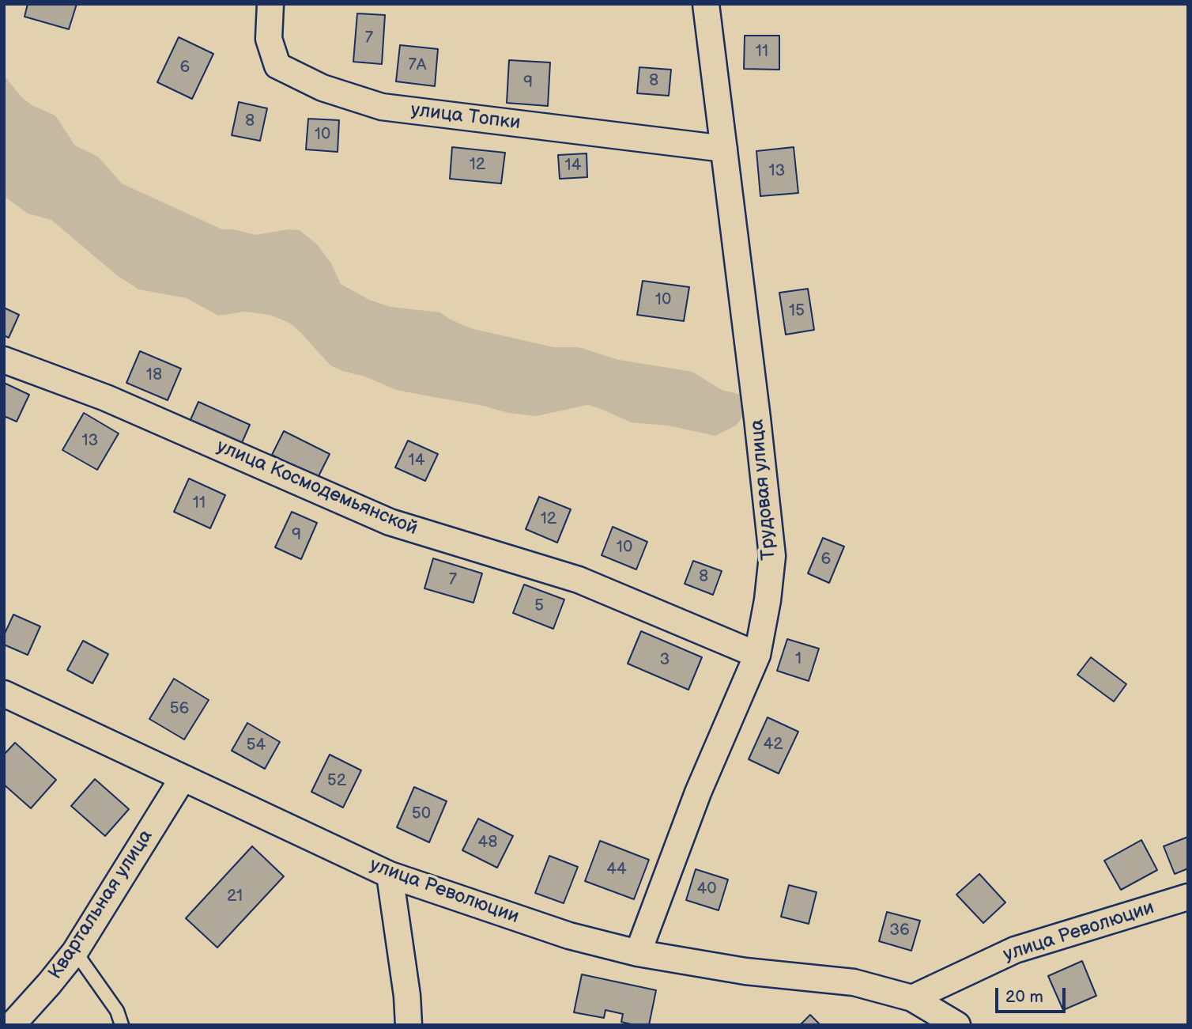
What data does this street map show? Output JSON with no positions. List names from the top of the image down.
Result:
{
  "streets": {
    "street": [
      "улица Топки",
      "улица Космодемьянской",
      "Трудовая улица",
      "улица Революции",
      "Квартальная улица"
    ]
  },
  "crossings": [
    ["улица Топки", "Трудовая улица"],
    ["улица Космодемьянской", "Трудовая улица"],
    ["Трудовая улица", "улица Революции"],
    ["улица Революции", "Квартальная улица"]
  ],
  "house_numbers": [
    "7",
    "11",
    "7А",
    "6",
    "8",
    "9",
    "8",
    "10",
    "12",
    "14",
    "13",
    "10",
    "15",
    "18",
    "13",
    "14",
    "11",
    "12",
    "9",
    "10",
    "6",
    "8",
    "7",
    "5",
    "1",
    "3",
    "56",
    "42",
    "54",
    "52",
    "50",
    "48",
    "44",
    "40",
    "21",
    "36"
  ],
  "scale_bar": "20 m"
}
